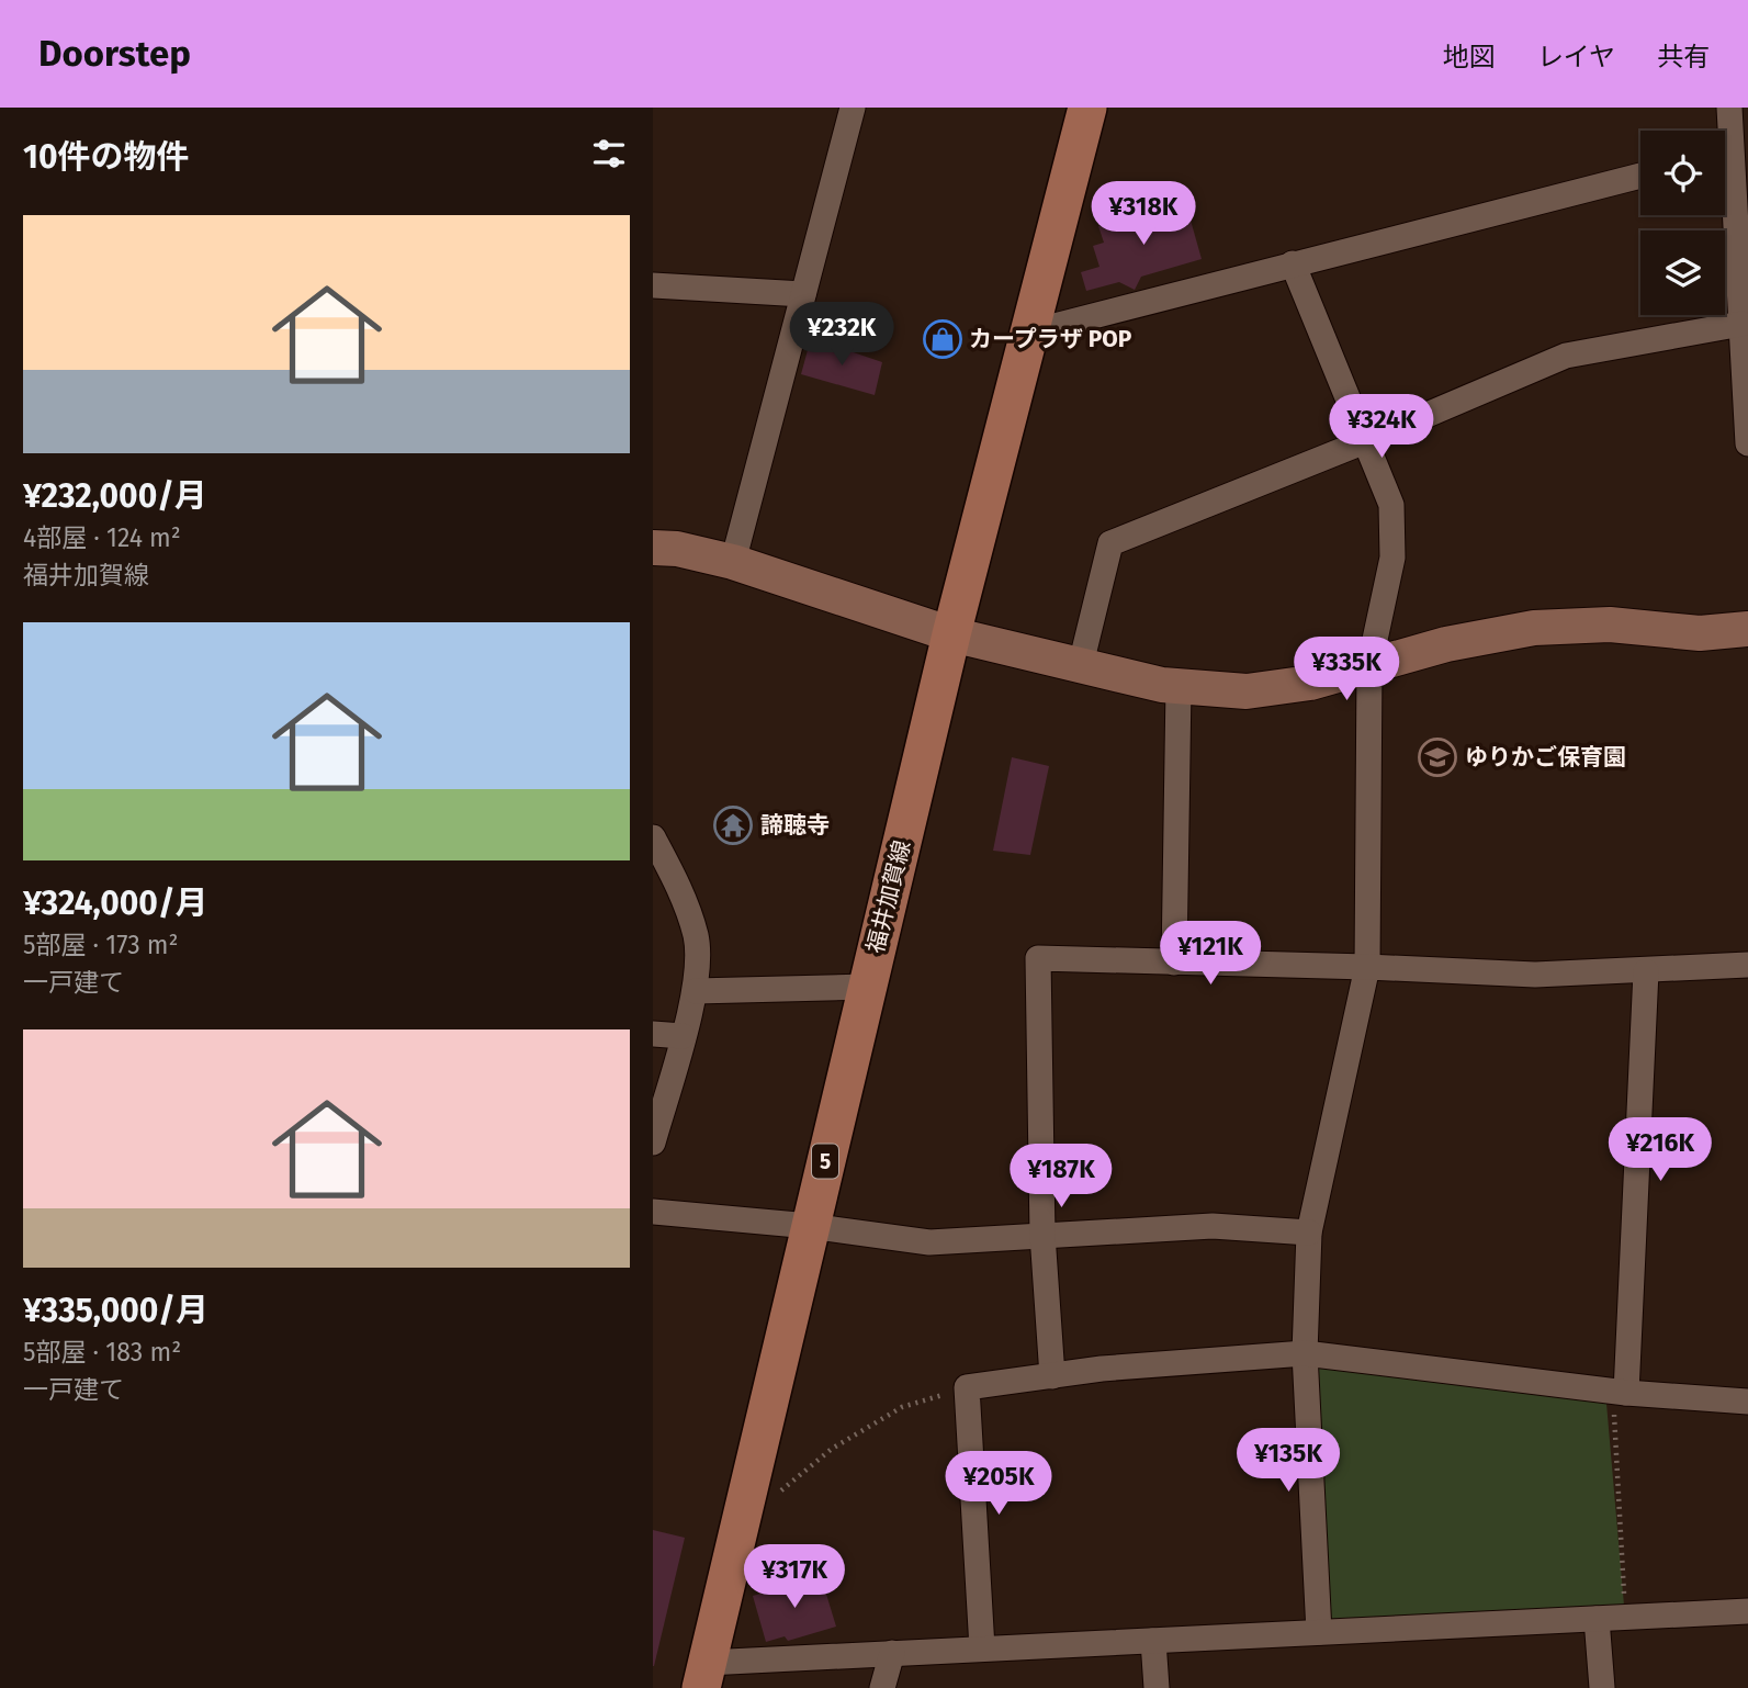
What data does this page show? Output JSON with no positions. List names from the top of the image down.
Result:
{
  "streets": {
    "main road": ["福井加賀線", "5"]
  },
  "places": {
    "shop": ["カープラザ POP"],
    "school or university": ["ゆりかご保育園"],
    "temple": ["諦聴寺"]
  },
  "page": {
    "header": "Doorstep",
    "nav": ["地図", "レイヤ", "共有"],
    "heading": "10件の物件",
    "price": [
      "¥318K",
      "¥232K",
      "¥324K",
      "¥335K",
      "¥121K",
      "¥216K",
      "¥187K",
      "¥135K",
      "¥205K",
      "¥317K"
    ],
    "list": [
      {
        "name": "¥232,000/月",
        "note": "4部屋 · 124 m² · 福井加賀線"
      },
      {
        "name": "¥324,000/月",
        "note": "5部屋 · 173 m² · 一戸建て"
      },
      {
        "name": "¥335,000/月",
        "note": "5部屋 · 183 m² · 一戸建て"
      }
    ]
  }
}
